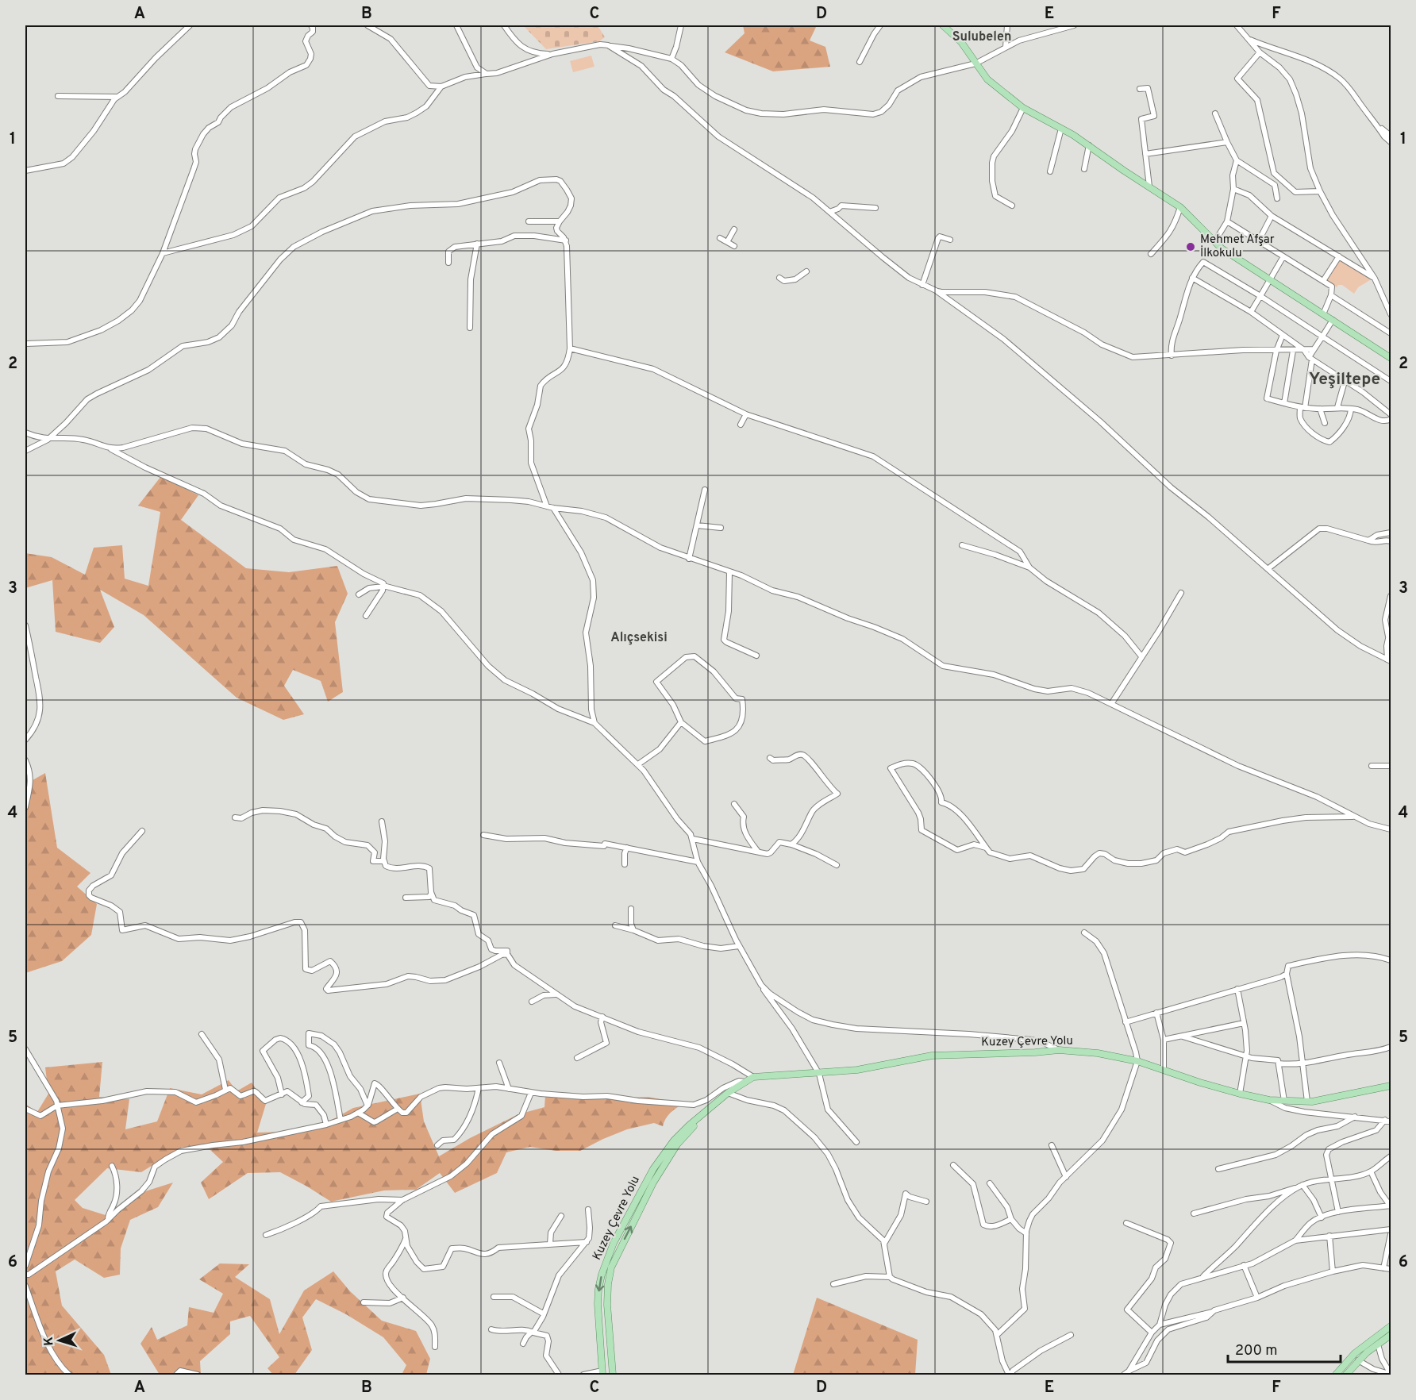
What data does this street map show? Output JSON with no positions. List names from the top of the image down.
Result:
{
  "streets": {
    "main road": ["Kuzey Çevre Yolu"]
  },
  "districts": ["Sulubelen", "Yeşiltepe", "Alıçsekisi"],
  "places": ["Mehmet Afşar İlkokulu"],
  "scale_bar": "200 m",
  "north": "left",
  "grid": {
    "columns": [
      "A",
      "B",
      "C",
      "D",
      "E",
      "F"
    ],
    "rows": [
      "1",
      "2",
      "3",
      "4",
      "5",
      "6"
    ]
  }
}
